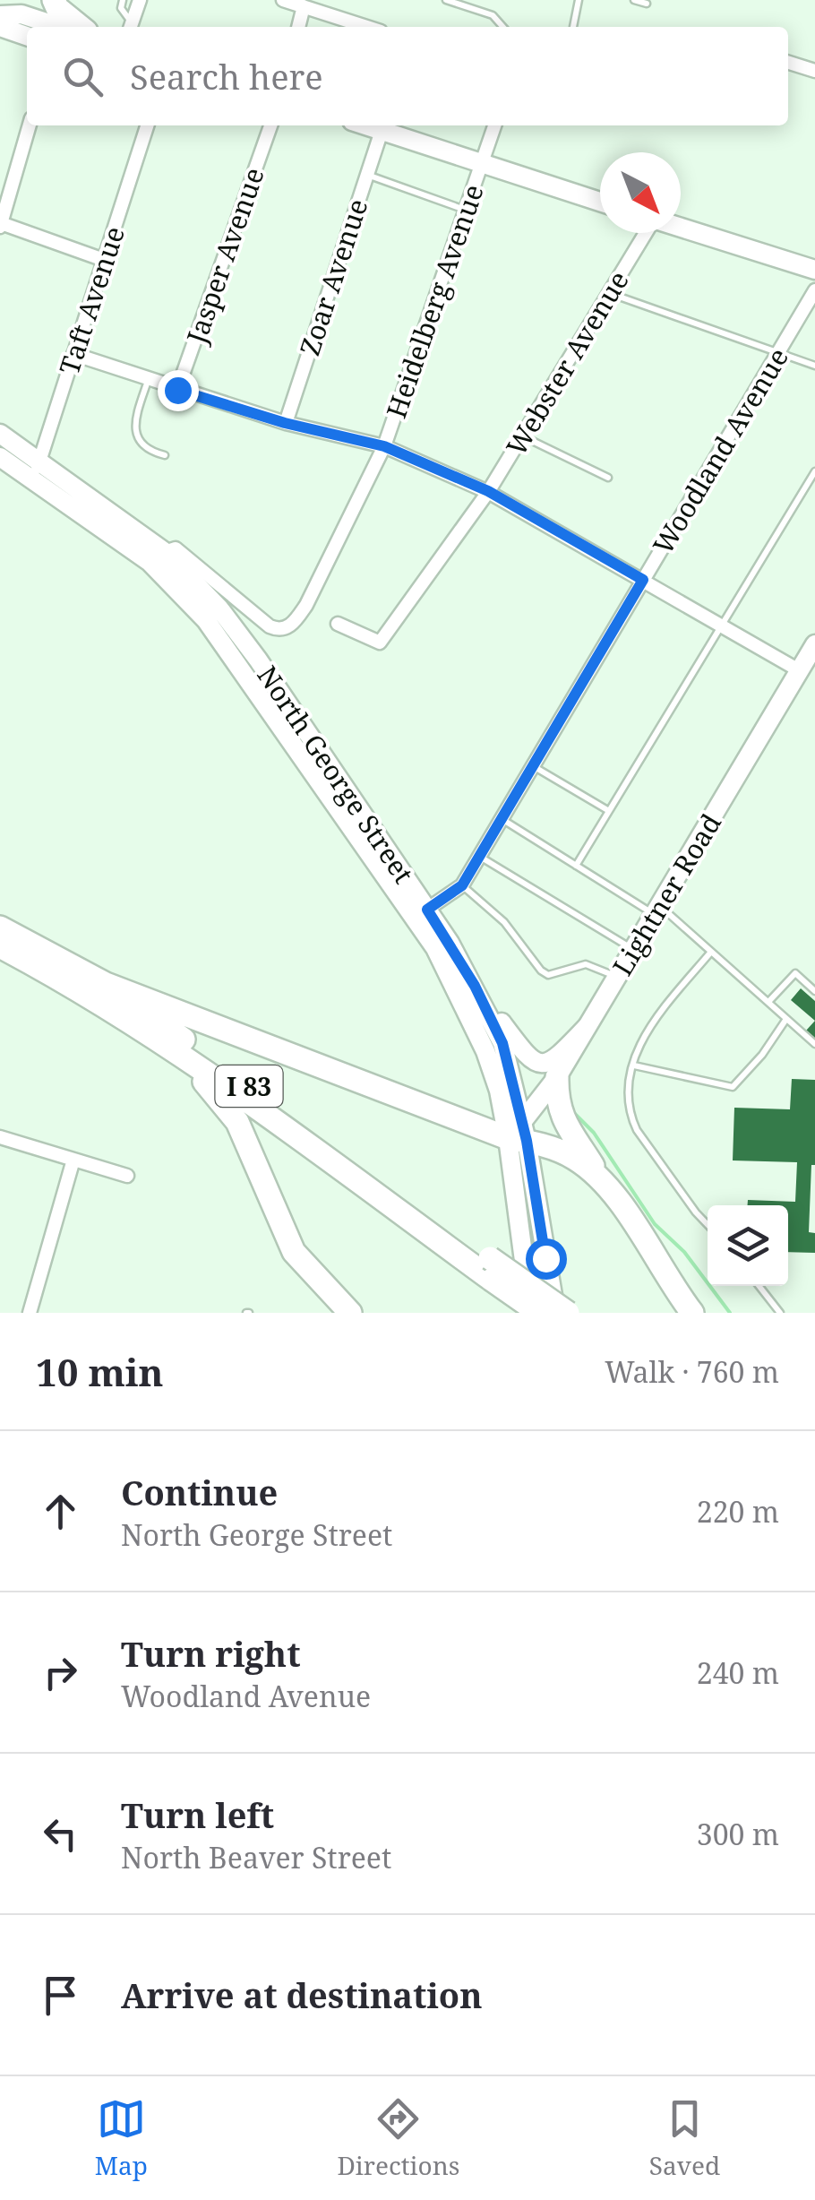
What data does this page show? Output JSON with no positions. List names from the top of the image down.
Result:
{
  "streets": {
    "highway": ["I 83"],
    "main road": ["North George Street", "Lightner Road"],
    "street": [
      "Jasper Avenue",
      "Zoar Avenue",
      "Taft Avenue",
      "Heidelberg Avenue",
      "Webster Avenue",
      "Woodland Avenue"
    ]
  },
  "crossings": [
    ["Taft Avenue", "North George Street"],
    ["Heidelberg Avenue", "North George Street"],
    ["Woodland Avenue", "North George Street"],
    ["North George Street", "Lightner Road"],
    ["North George Street", "I 83"]
  ],
  "north": "bottom right",
  "page": {
    "search": "Search here",
    "heading": ["10 min", "Walk · 760 m"],
    "list": [
      ["Continue", "North George Street", "220 m"],
      ["Turn right", "Woodland Avenue", "240 m"],
      ["Turn left", "North Beaver Street", "300 m"],
      "Arrive at destination"
    ],
    "nav": ["Map", "Directions", "Saved"]
  }
}
